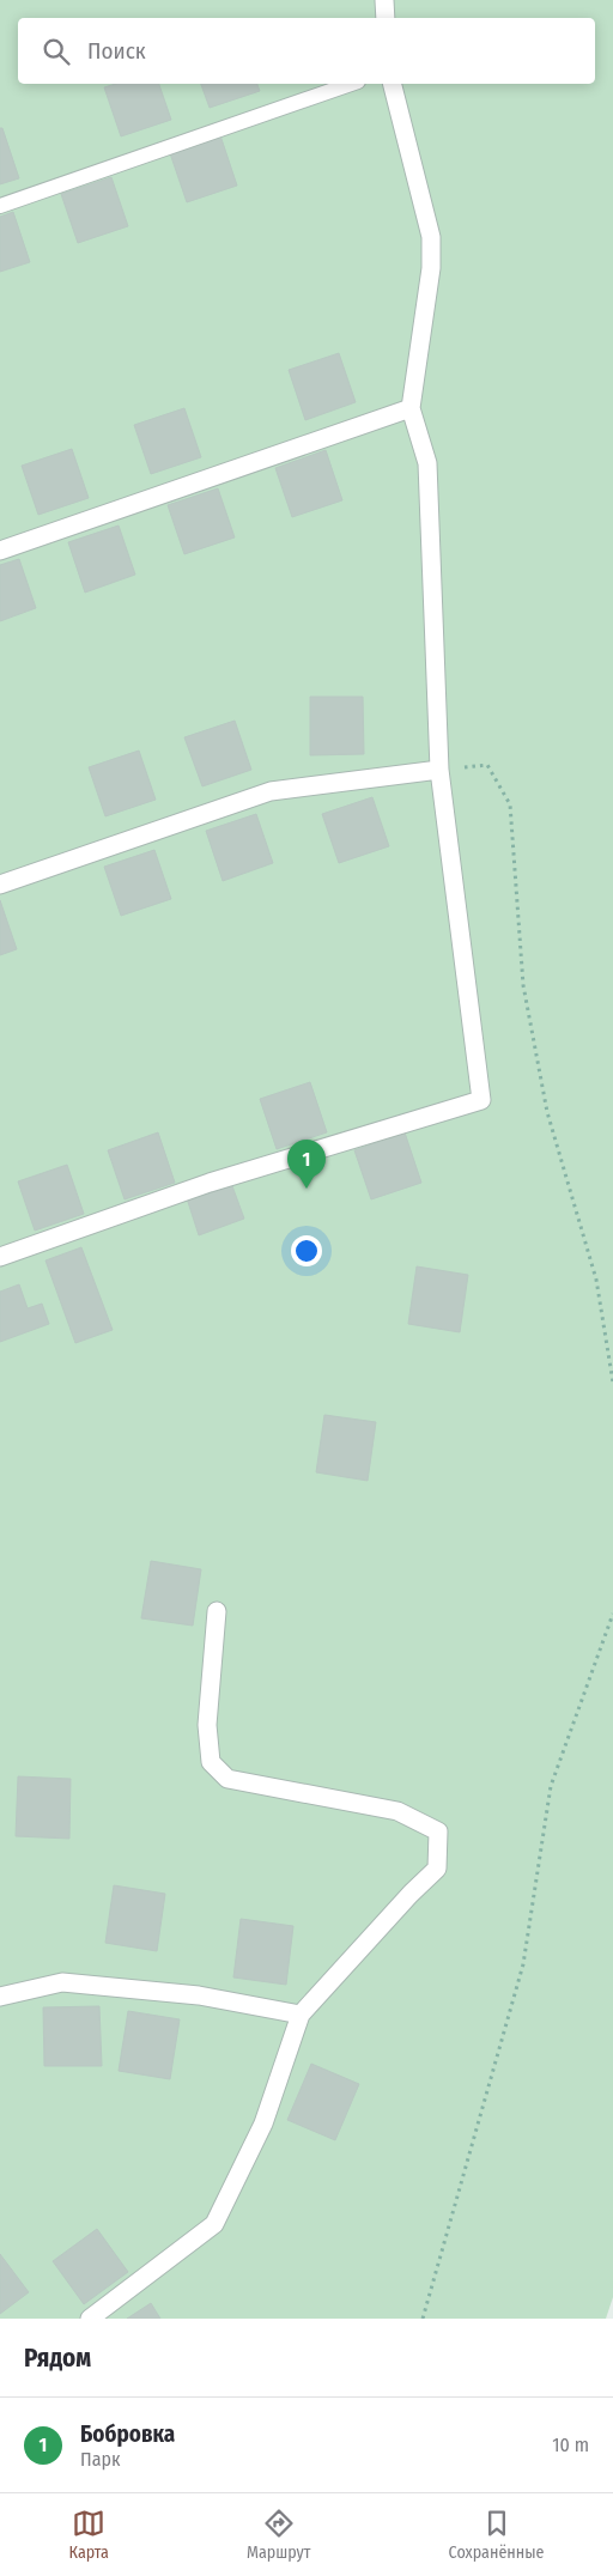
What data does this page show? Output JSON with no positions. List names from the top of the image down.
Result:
{
  "page": {
    "search": "Поиск",
    "pins": "1",
    "heading": "Рядом",
    "list": [
      {
        "mark": "1",
        "name": "Бобровка",
        "note": "Парк",
        "value": "10 m"
      }
    ],
    "nav": ["Карта", "Маршрут", "Сохранённые"]
  }
}
